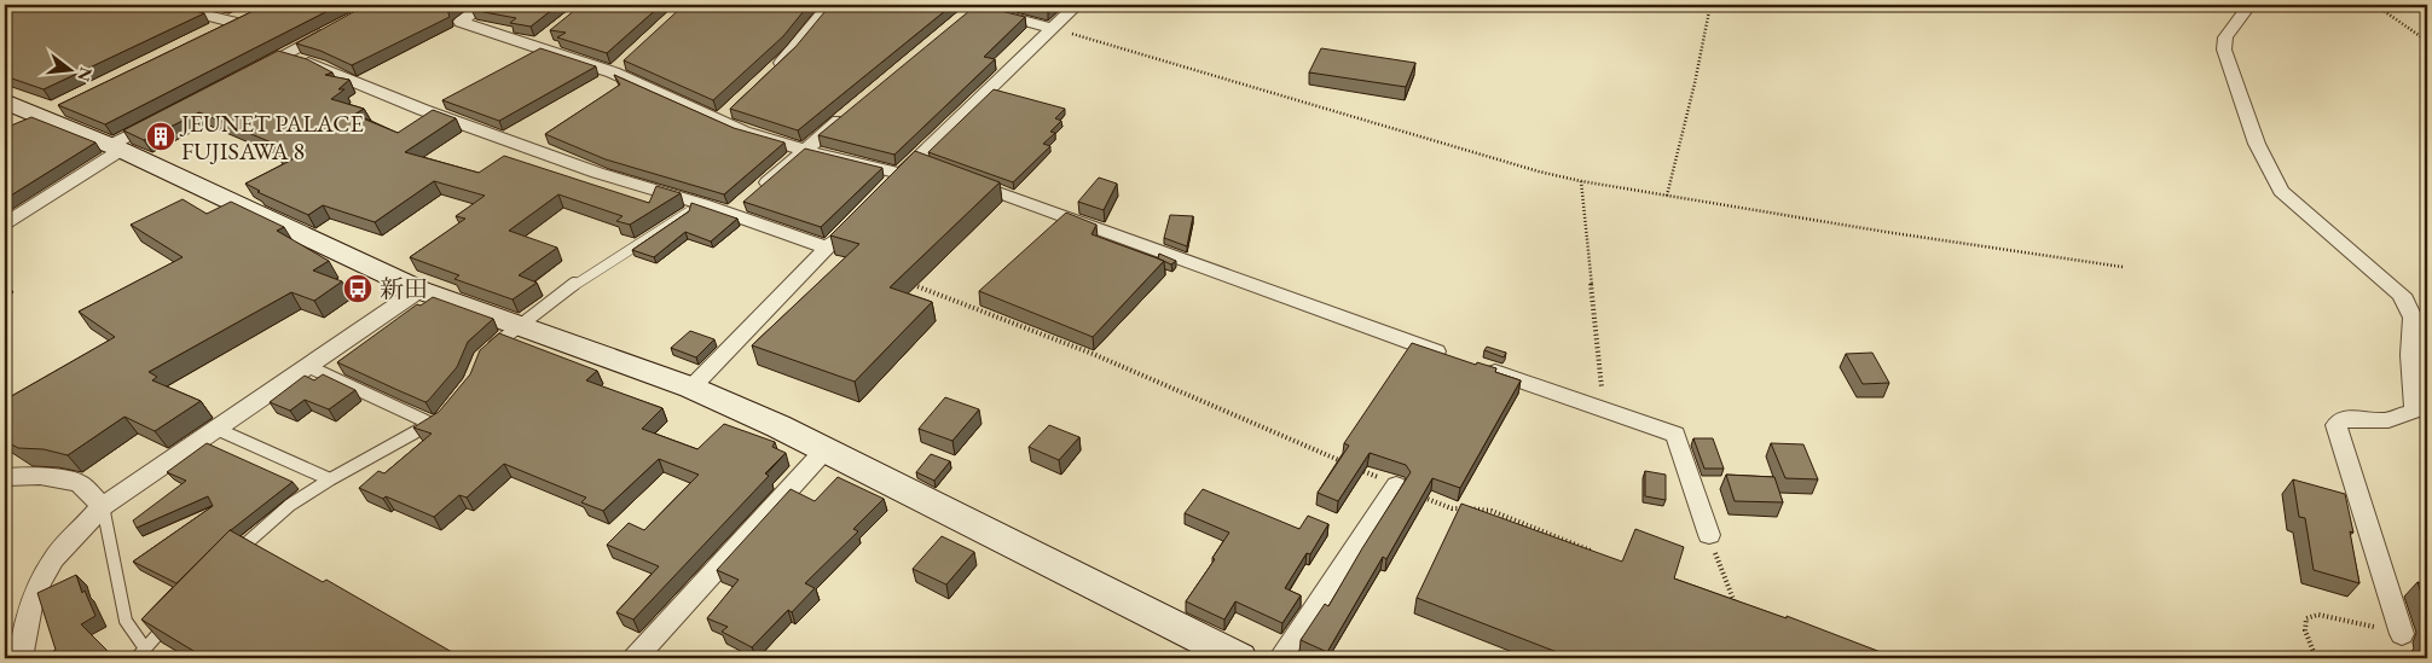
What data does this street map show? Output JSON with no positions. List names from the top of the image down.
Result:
{
  "places": {
    "building": ["JEUNET PALACE FUJISAWA 8"],
    "bus stop": ["新田"]
  },
  "north": "right"
}
